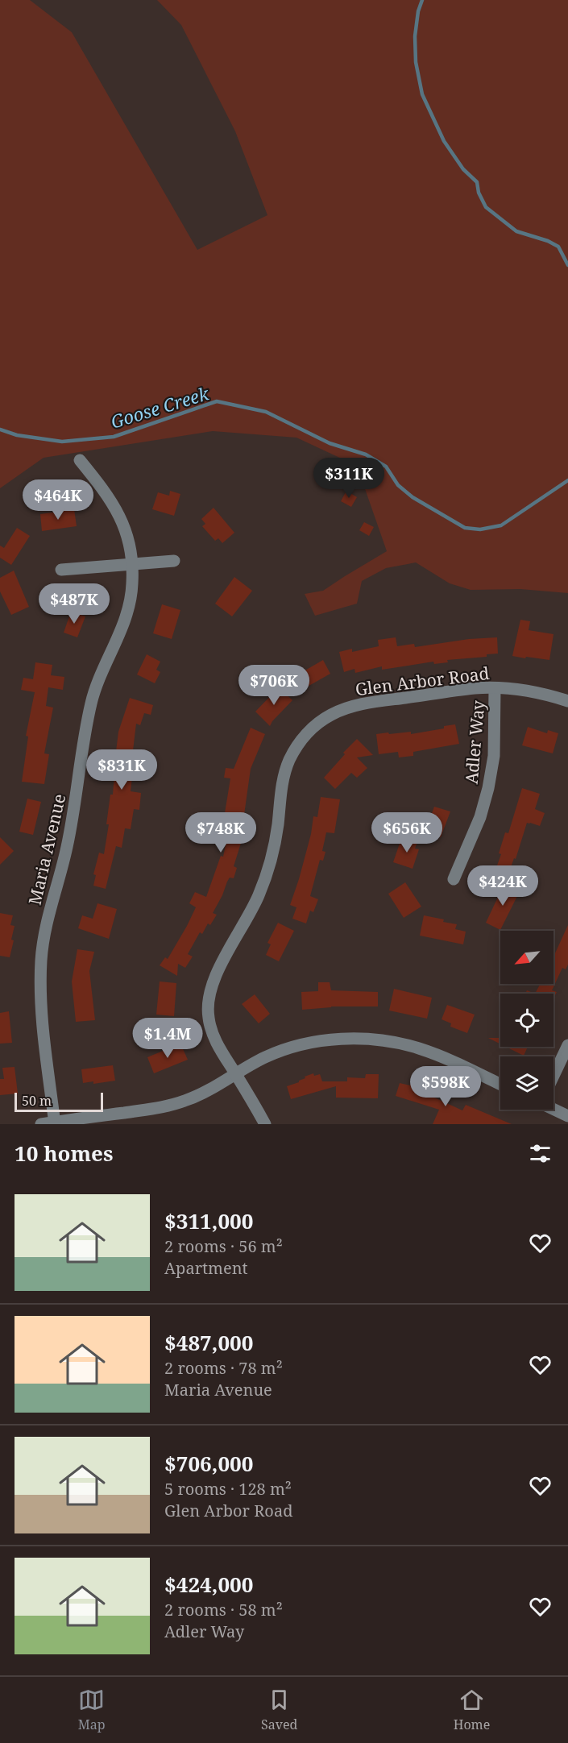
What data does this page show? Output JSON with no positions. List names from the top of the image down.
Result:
{
  "streets": {
    "street": ["Glen Arbor Road", "Adler Way", "Maria Avenue"]
  },
  "crossings": [
    ["Glen Arbor Road", "Adler Way"]
  ],
  "water": ["Goose Creek"],
  "scale_bar": "50 m",
  "north": "bottom left",
  "page": {
    "price": [
      "$311K",
      "$464K",
      "$487K",
      "$706K",
      "$831K",
      "$748K",
      "$656K",
      "$424K",
      "$1.4M",
      "$598K"
    ],
    "scale": "50 m",
    "heading": "10 homes",
    "list": [
      {
        "name": "$311,000",
        "note": "2 rooms · 56 m² · Apartment"
      },
      {
        "name": "$487,000",
        "note": "2 rooms · 78 m² · Maria Avenue"
      },
      {
        "name": "$706,000",
        "note": "5 rooms · 128 m² · Glen Arbor Road"
      },
      {
        "name": "$424,000",
        "note": "2 rooms · 58 m² · Adler Way"
      }
    ],
    "tabs": ["Map", "Saved", "Home"]
  }
}
